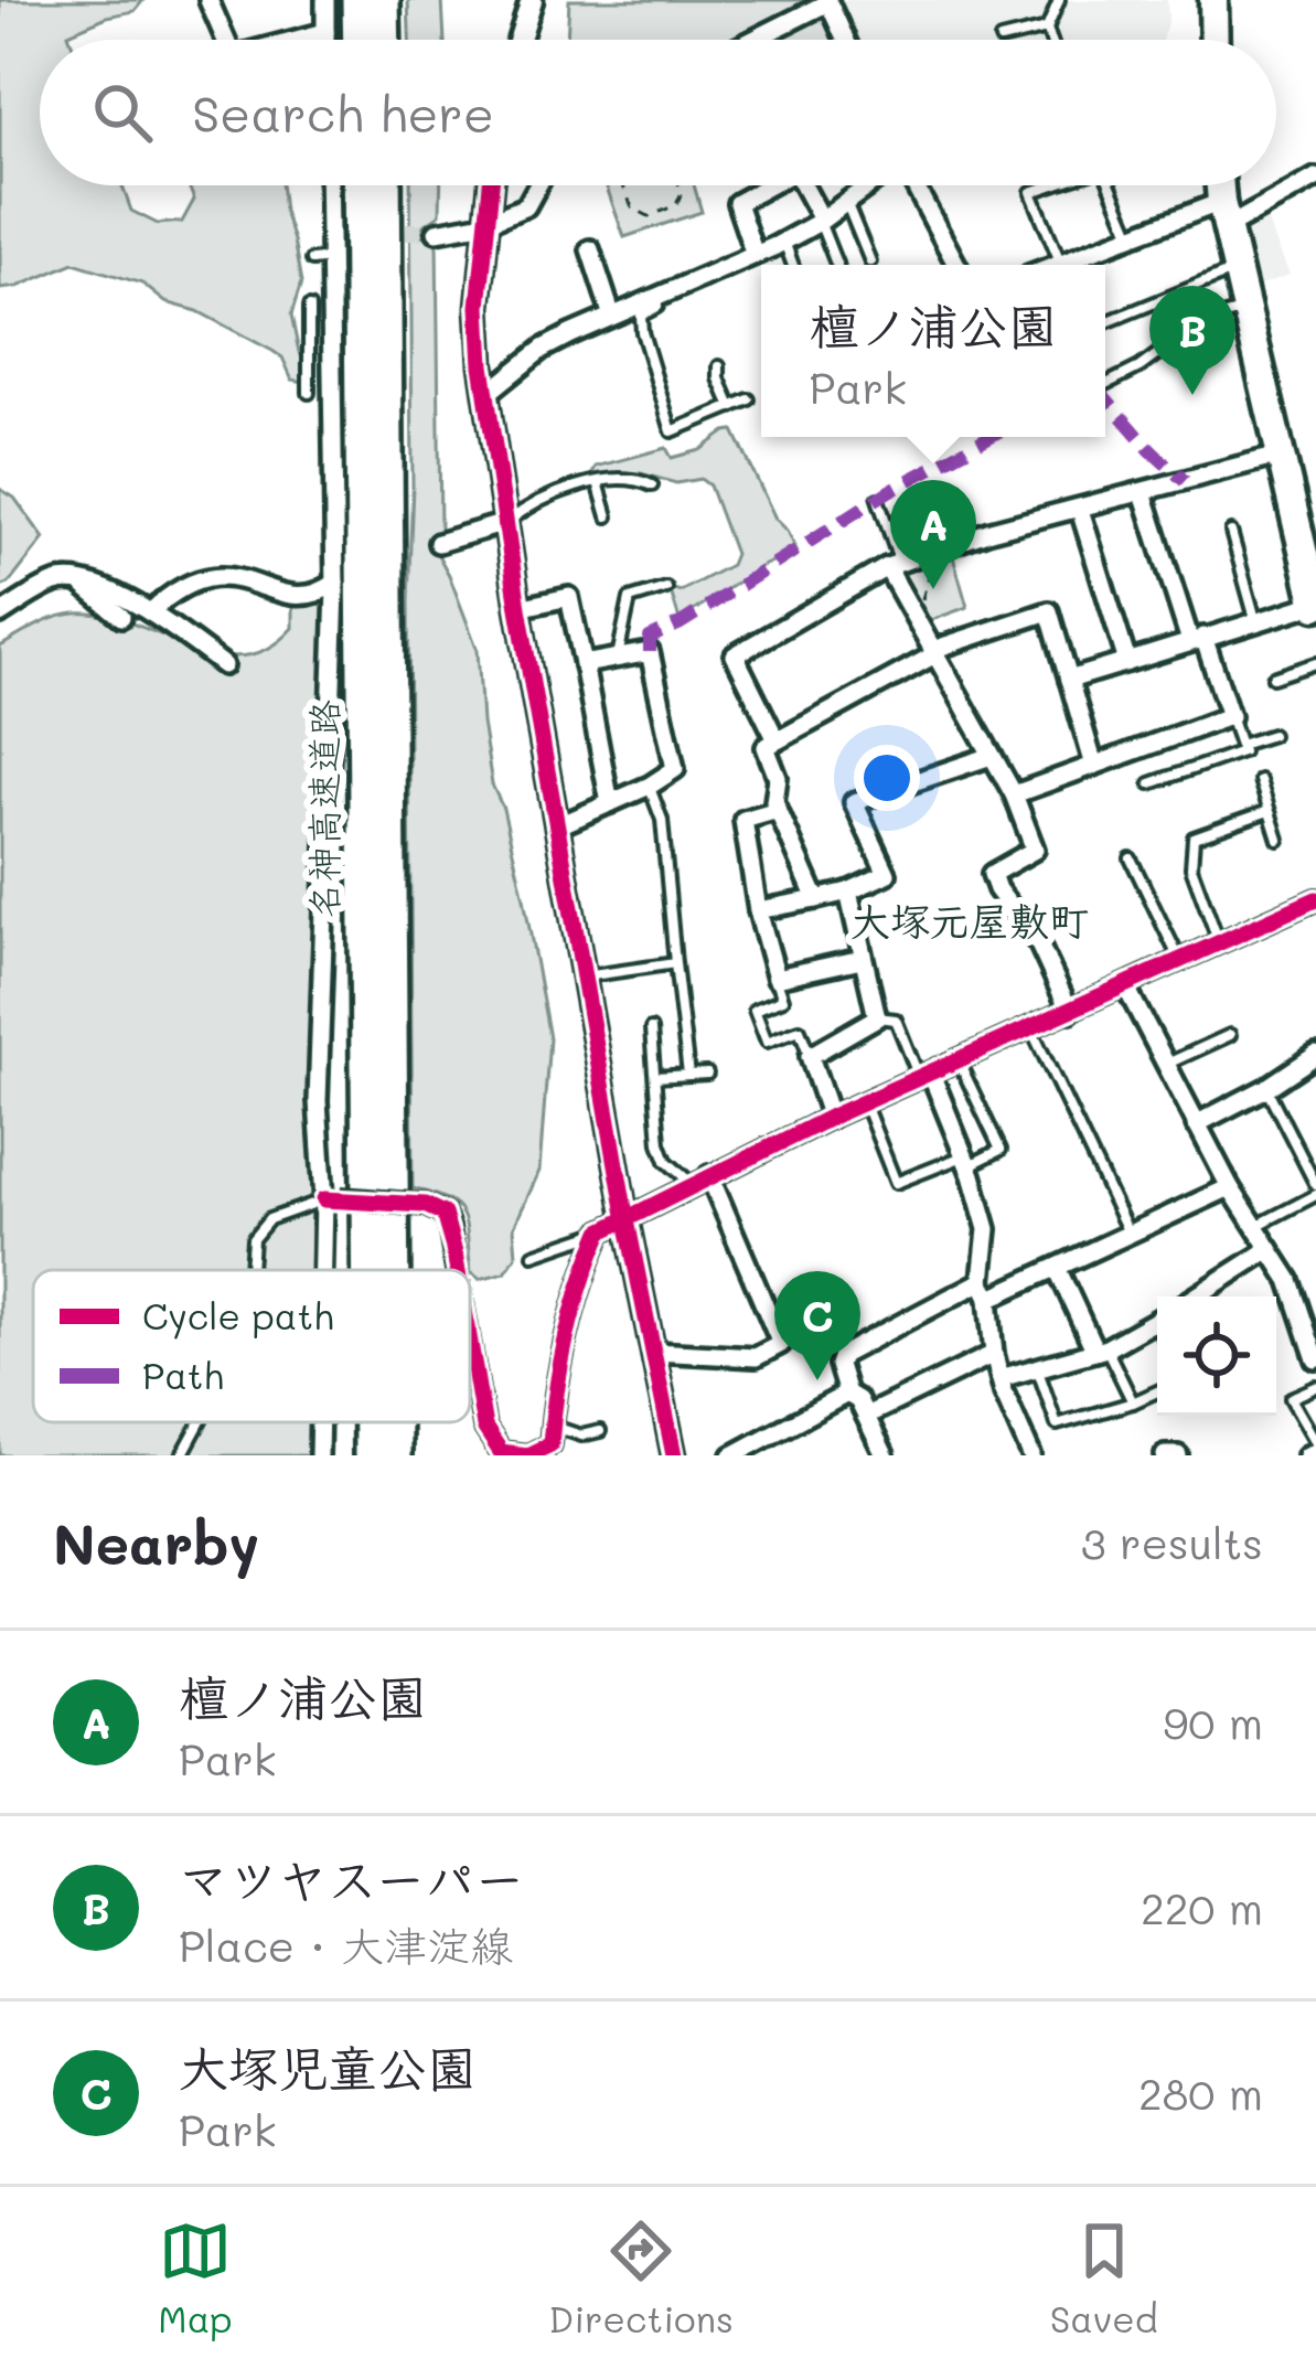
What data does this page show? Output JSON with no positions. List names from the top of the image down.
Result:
{
  "streets": {
    "highway": ["名神高速道路"]
  },
  "districts": ["大塚元屋敷町"],
  "legend": ["Cycle path", "Path"],
  "page": {
    "search": "Search here",
    "popup": ["檀ノ浦公園", "Park"],
    "pins": ["B", "A", "C"],
    "heading": ["Nearby", "3 results"],
    "list": [
      {
        "mark": "A",
        "name": "檀ノ浦公園",
        "note": "Park",
        "value": "90 m"
      },
      {
        "mark": "B",
        "name": "マツヤスーパー",
        "note": "Place · 大津淀線",
        "value": "220 m"
      },
      {
        "mark": "C",
        "name": "大塚児童公園",
        "note": "Park",
        "value": "280 m"
      }
    ],
    "nav": ["Map", "Directions", "Saved"]
  }
}
